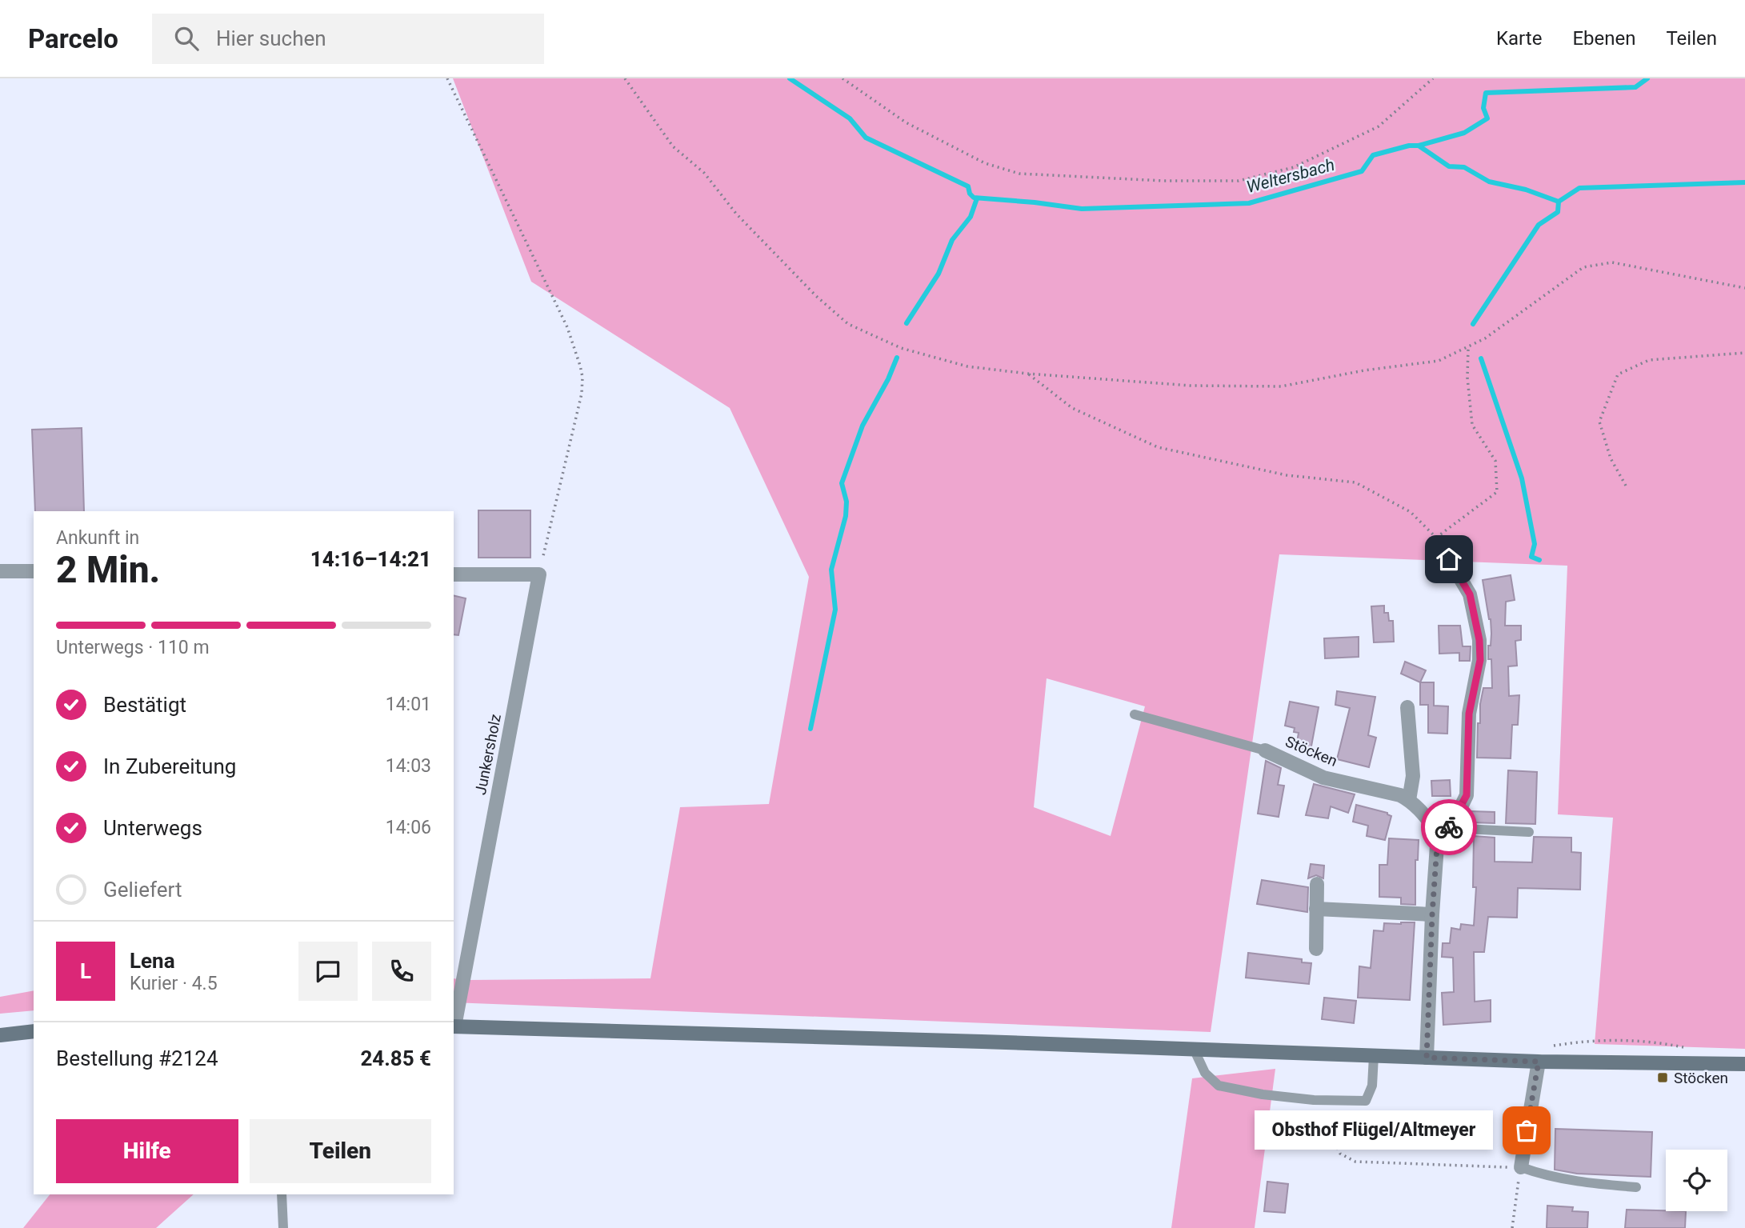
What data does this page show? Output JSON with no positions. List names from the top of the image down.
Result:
{
  "streets": {
    "street": ["Stöcken", "Junkersholz"]
  },
  "water": ["Weltersbach"],
  "places": {
    "transit": ["Stöcken"],
    "other": ["Obsthof Flügel/Altmeyer"]
  },
  "page": {
    "header": "Parcelo",
    "search": "Hier suchen",
    "nav": ["Karte", "Ebenen", "Teilen"],
    "heading": ["2 Min.", "Ankunft in", "14:16–14:21"],
    "panel": [
      "Lena",
      "Kurier · 4.5",
      "Bestellung #2124",
      "24.85 €"
    ],
    "bar": "Unterwegs · 110 m",
    "list": [
      ["Bestätigt", "14:01"],
      ["In Zubereitung", "14:03"],
      ["Unterwegs", "14:06"],
      "Geliefert"
    ],
    "round": "L",
    "buttons": ["Hilfe", "Teilen"],
    "bubble": "Obsthof Flügel/Altmeyer"
  }
}
